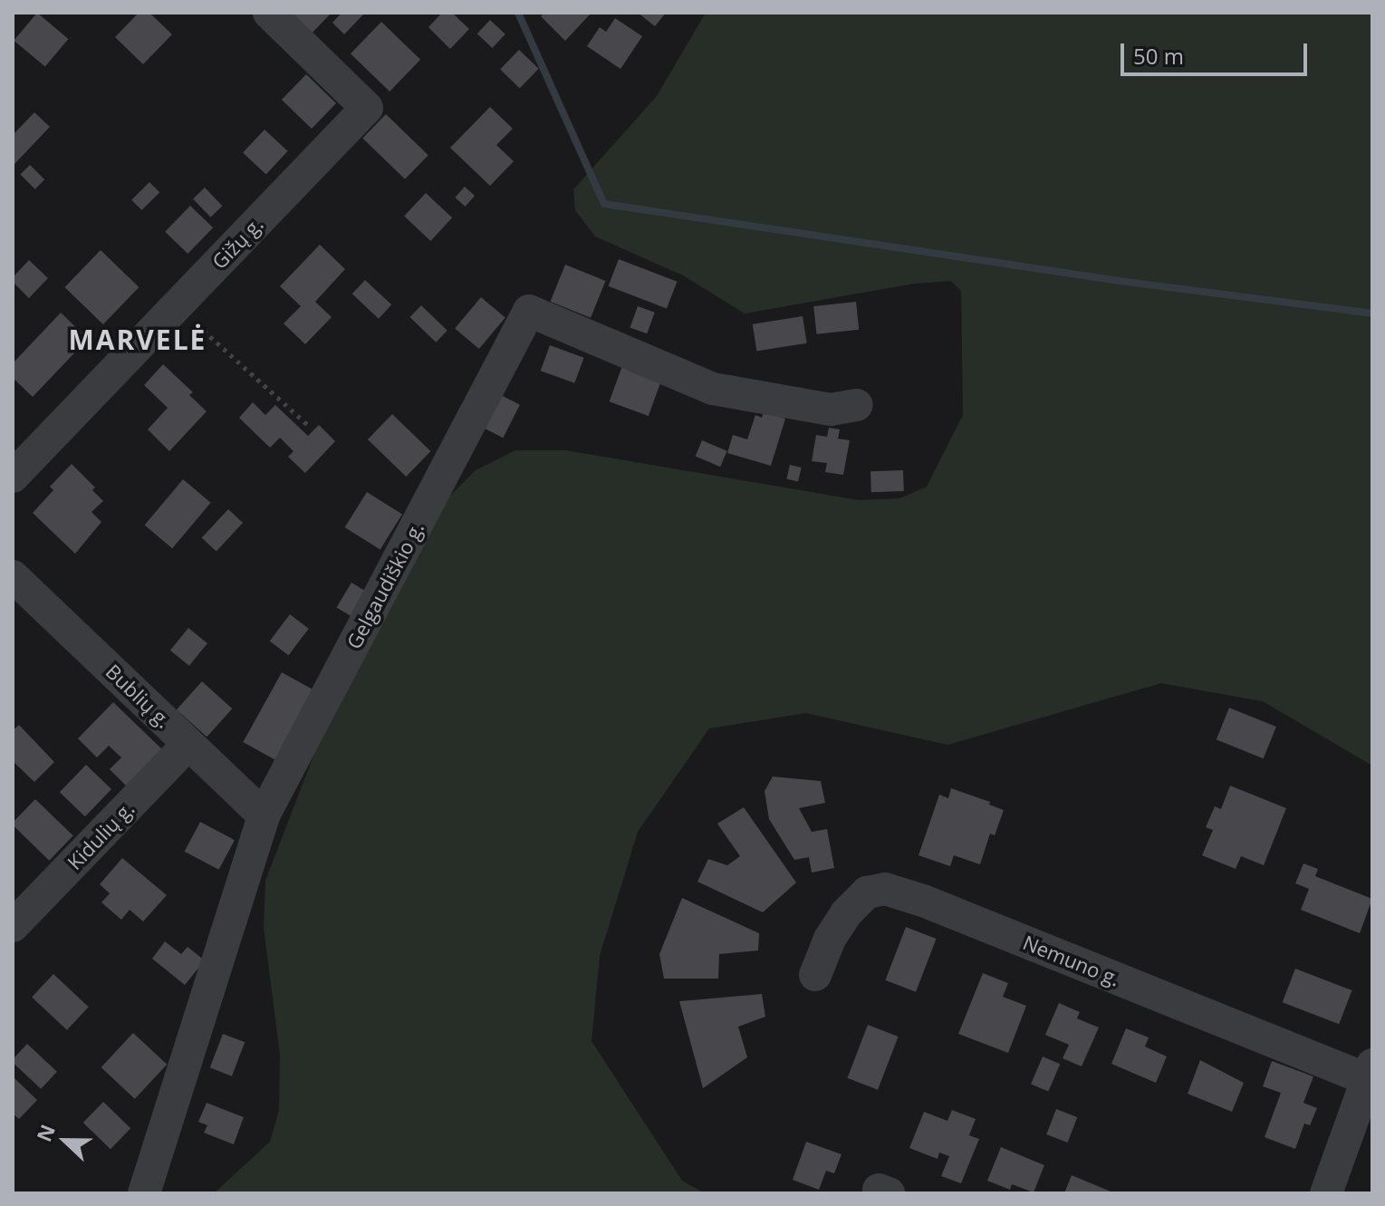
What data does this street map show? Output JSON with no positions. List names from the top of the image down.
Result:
{
  "streets": {
    "street": [
      "Gižų g.",
      "Gelgaudiškio g.",
      "Bublių g.",
      "Kidulių g.",
      "Nemuno g."
    ]
  },
  "crossings": [
    ["Gelgaudiškio g.", "Bublių g."],
    ["Bublių g.", "Kidulių g."]
  ],
  "districts": ["MARVELĖ"],
  "scale_bar": "50 m",
  "north": "left"
}
